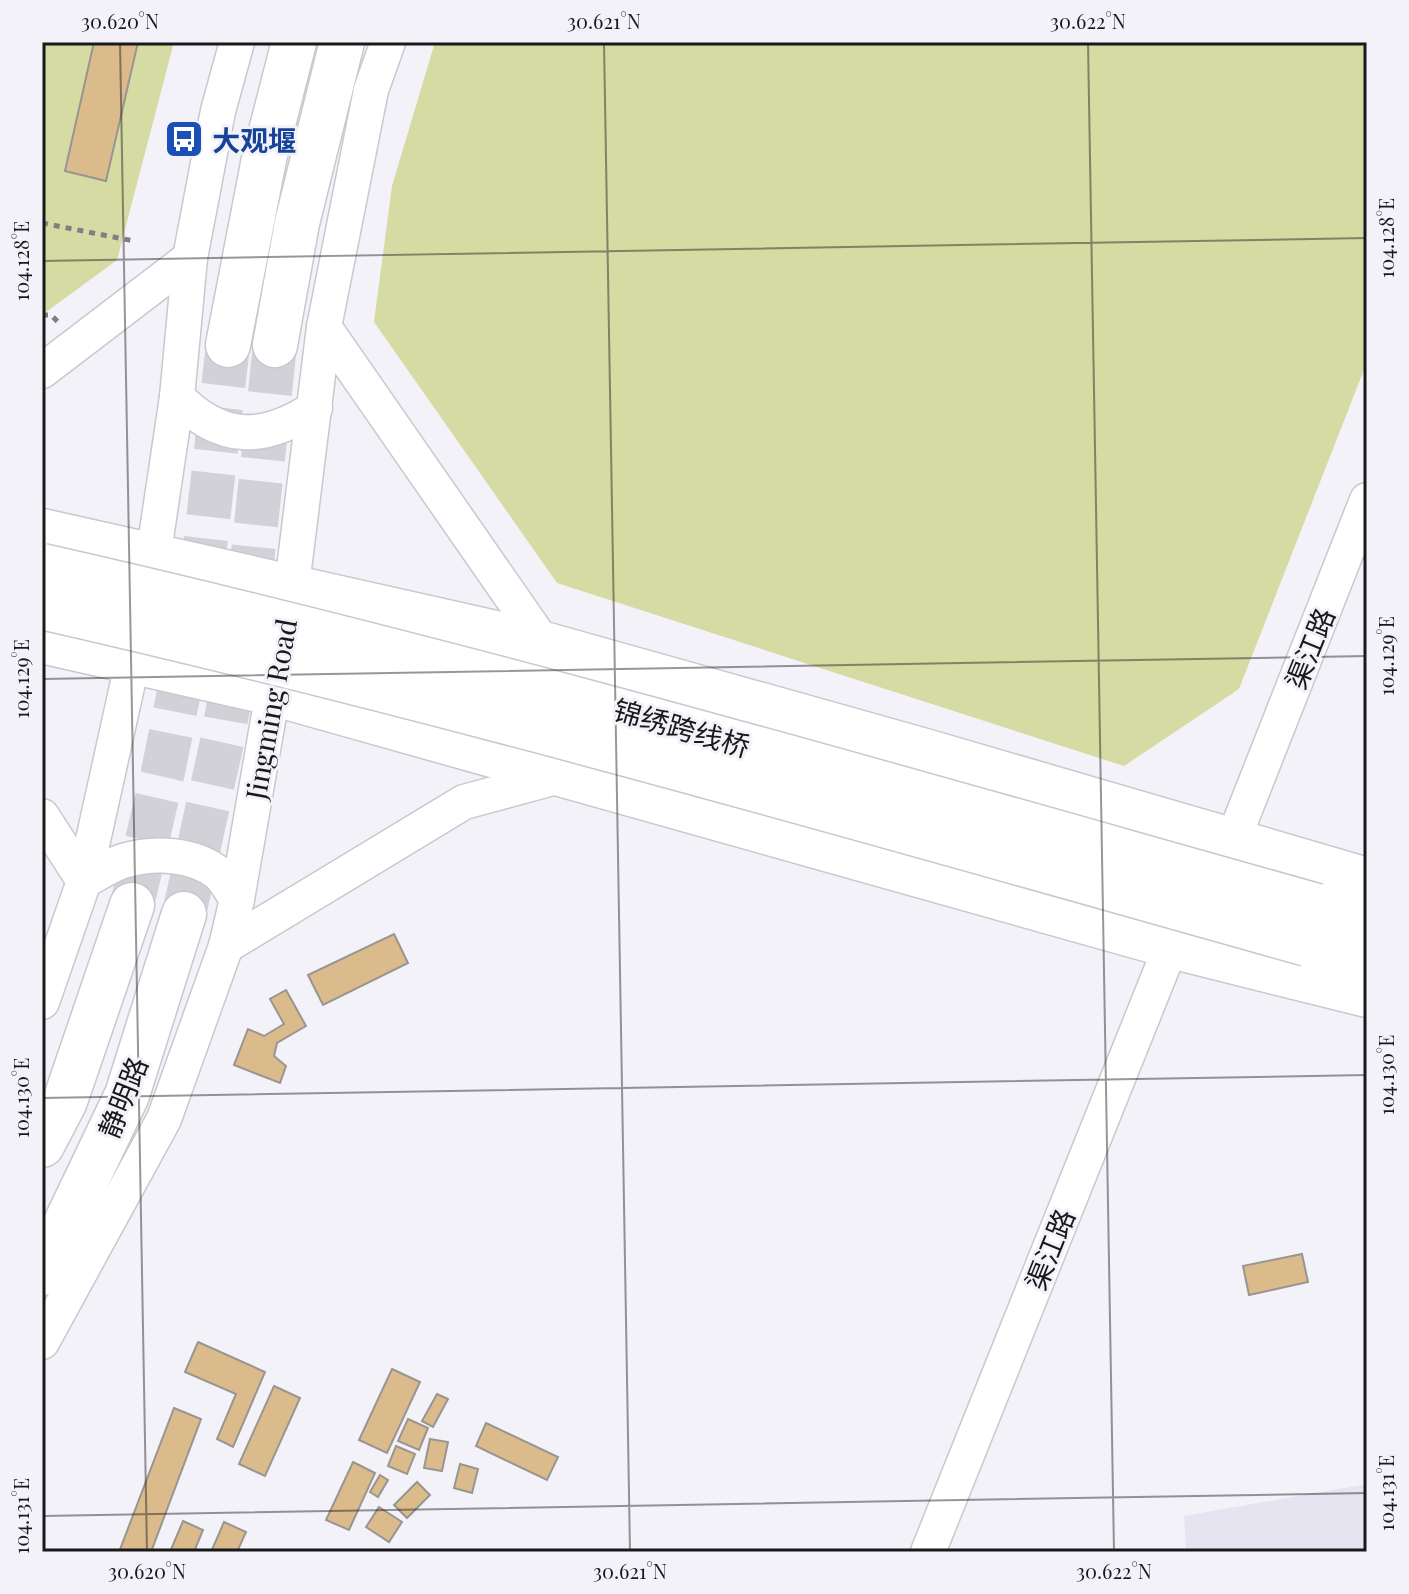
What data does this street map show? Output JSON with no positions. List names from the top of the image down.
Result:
{
  "streets": {
    "main road": ["锦绣跨线桥", "静明路"],
    "street": ["渠江路", "Jingming Road"]
  },
  "places": {
    "bus stop": ["大观堰"]
  },
  "coordinates": [
    "30.620°N",
    "30.621°N",
    "30.622°N",
    "104.128°E",
    "104.129°E",
    "104.130°E",
    "104.131°E"
  ]
}
